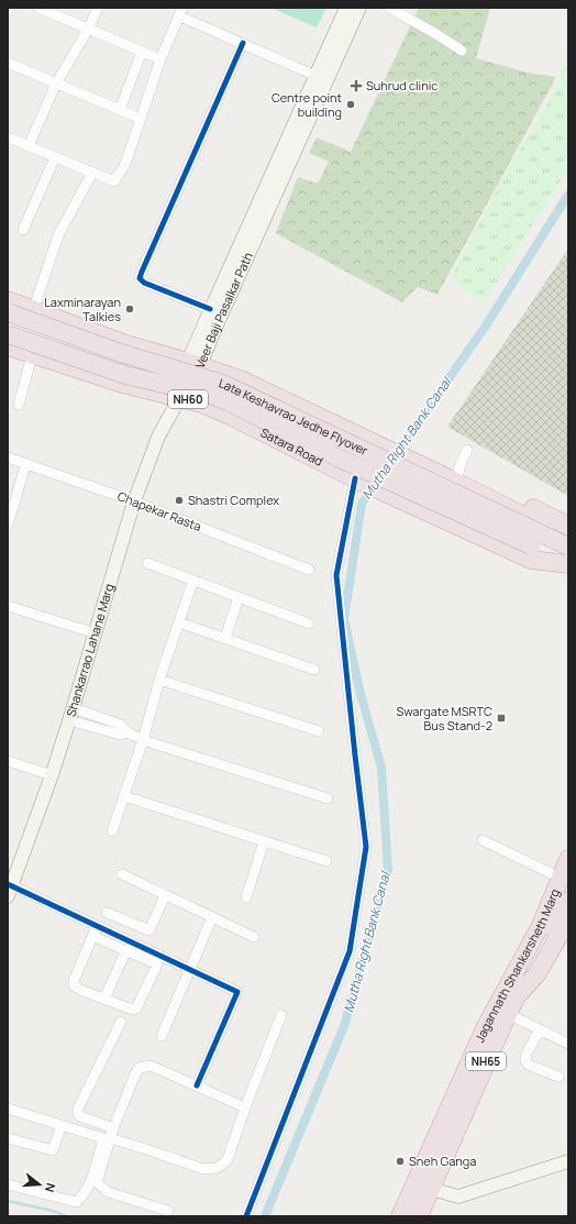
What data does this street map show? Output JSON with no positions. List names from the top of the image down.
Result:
{
  "streets": {
    "highway": [
      "NH60",
      "Late Keshavrao Jedhe Flyover",
      "Satara Road",
      "Jagannath Shankarsheth Marg",
      "NH65"
    ],
    "main road": ["Veer Baji Pasalkar Path", "Shankarrao Lahane Marg"],
    "street": ["Chapekar Rasta"]
  },
  "crossings": [
    ["Veer Baji Pasalkar Path", "Satara Road"],
    ["Veer Baji Pasalkar Path", "Shankarrao Lahane Marg"],
    ["Satara Road", "Shankarrao Lahane Marg"],
    ["Chapekar Rasta", "Shankarrao Lahane Marg"]
  ],
  "water": ["Mutha Right Bank Canal"],
  "places": {
    "health": ["Suhrud clinic"],
    "other": [
      "Centre point building",
      "Laxminarayan Talkies",
      "Shastri Complex",
      "Sneh Ganga"
    ],
    "transit": ["Swargate MSRTC Bus Stand-2"]
  },
  "north": "right"
}
